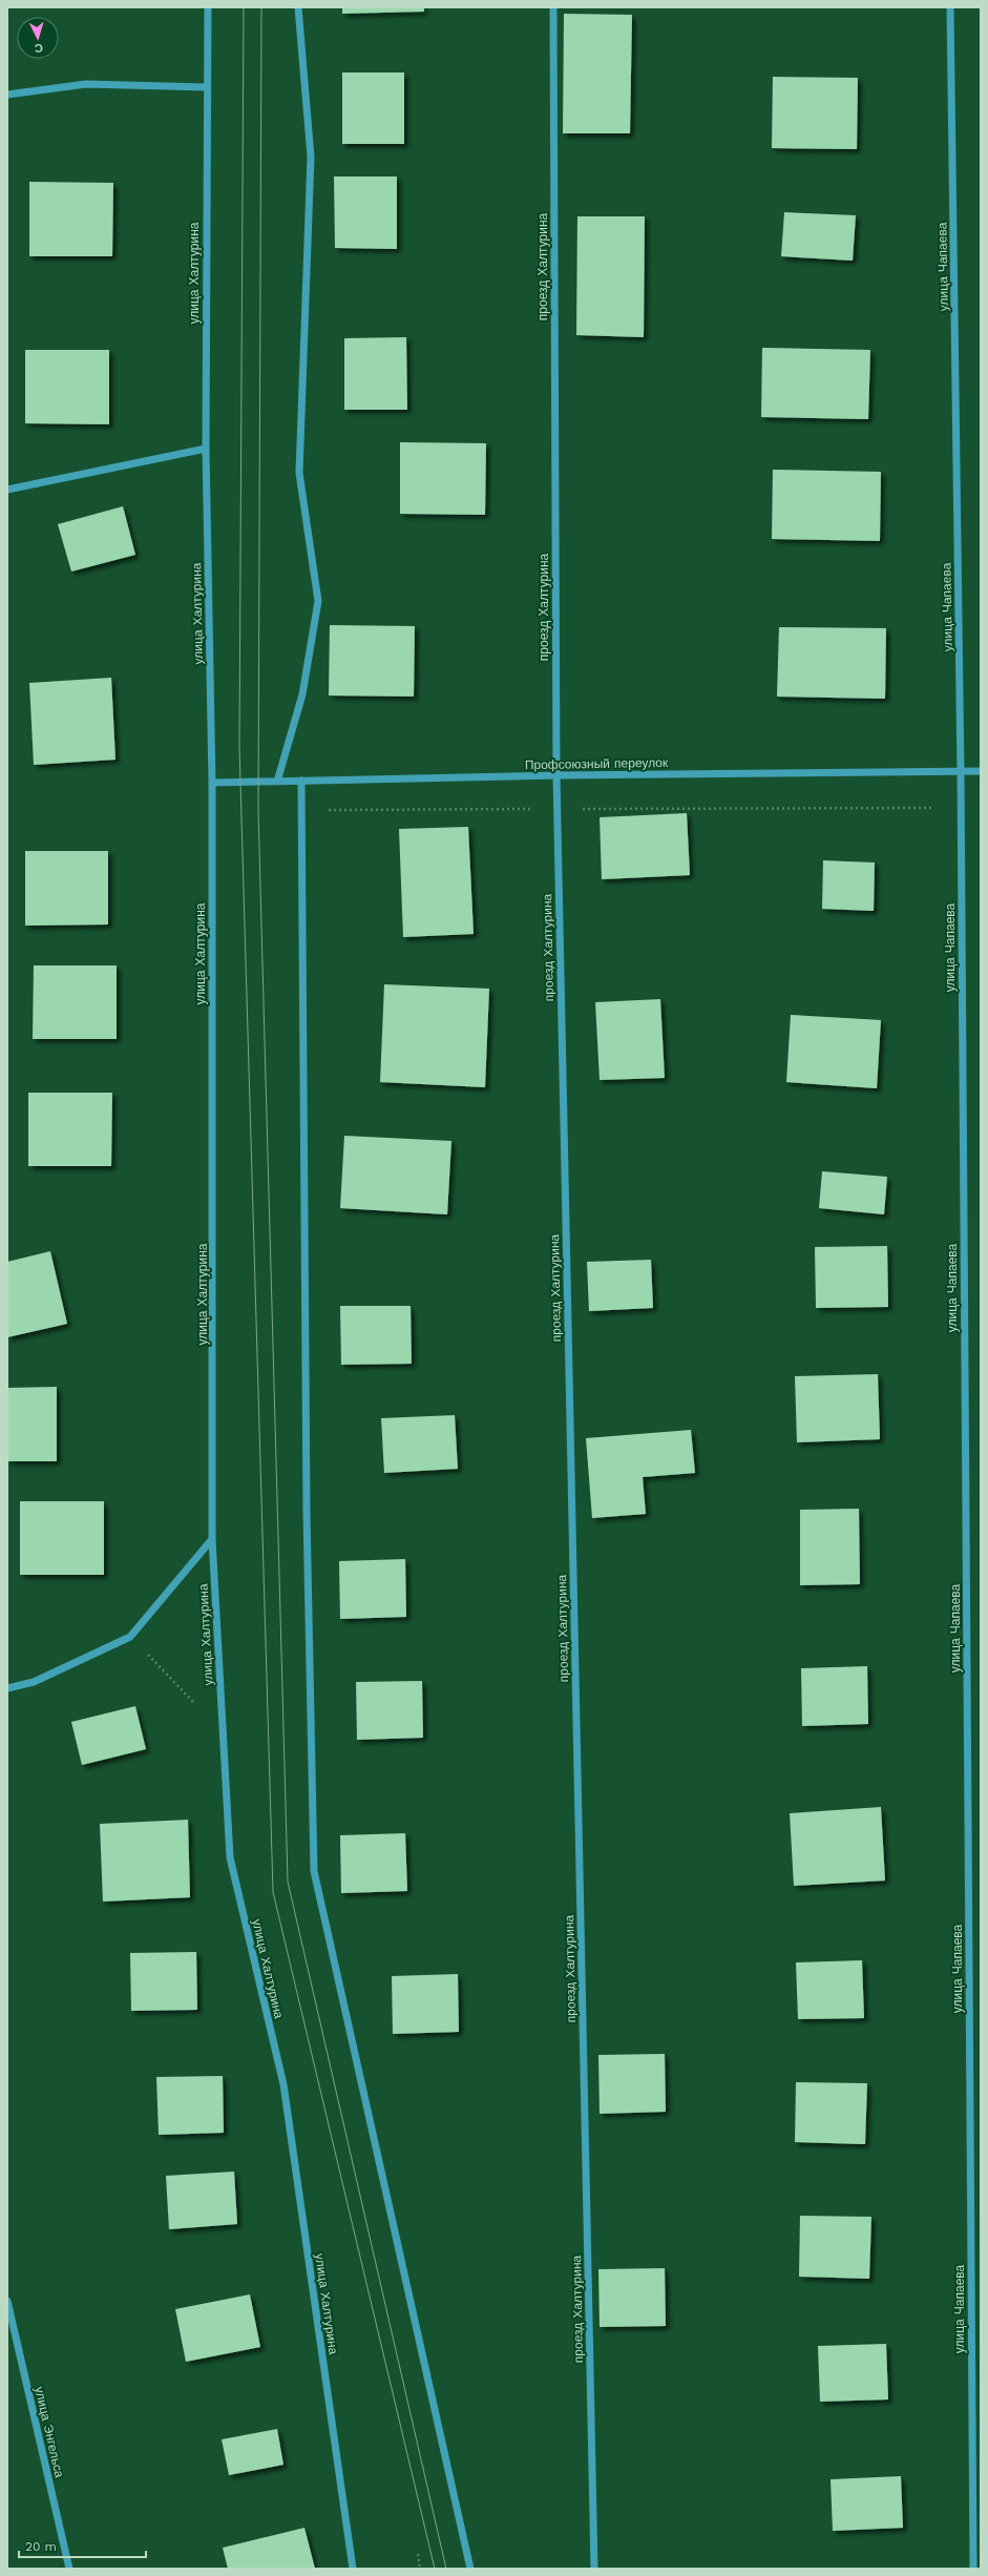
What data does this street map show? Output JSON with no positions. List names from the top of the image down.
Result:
{
  "streets": {
    "street": [
      "проезд Халтурина",
      "улица Чапаева",
      "улица Халтурина",
      "Профсоюзный переулок",
      "улица Энгельса"
    ]
  },
  "crossings": [
    ["проезд Халтурина", "Профсоюзный переулок"],
    ["улица Чапаева", "Профсоюзный переулок"],
    ["улица Халтурина", "Профсоюзный переулок"]
  ],
  "scale_bar": "20 m",
  "north": "bottom"
}
